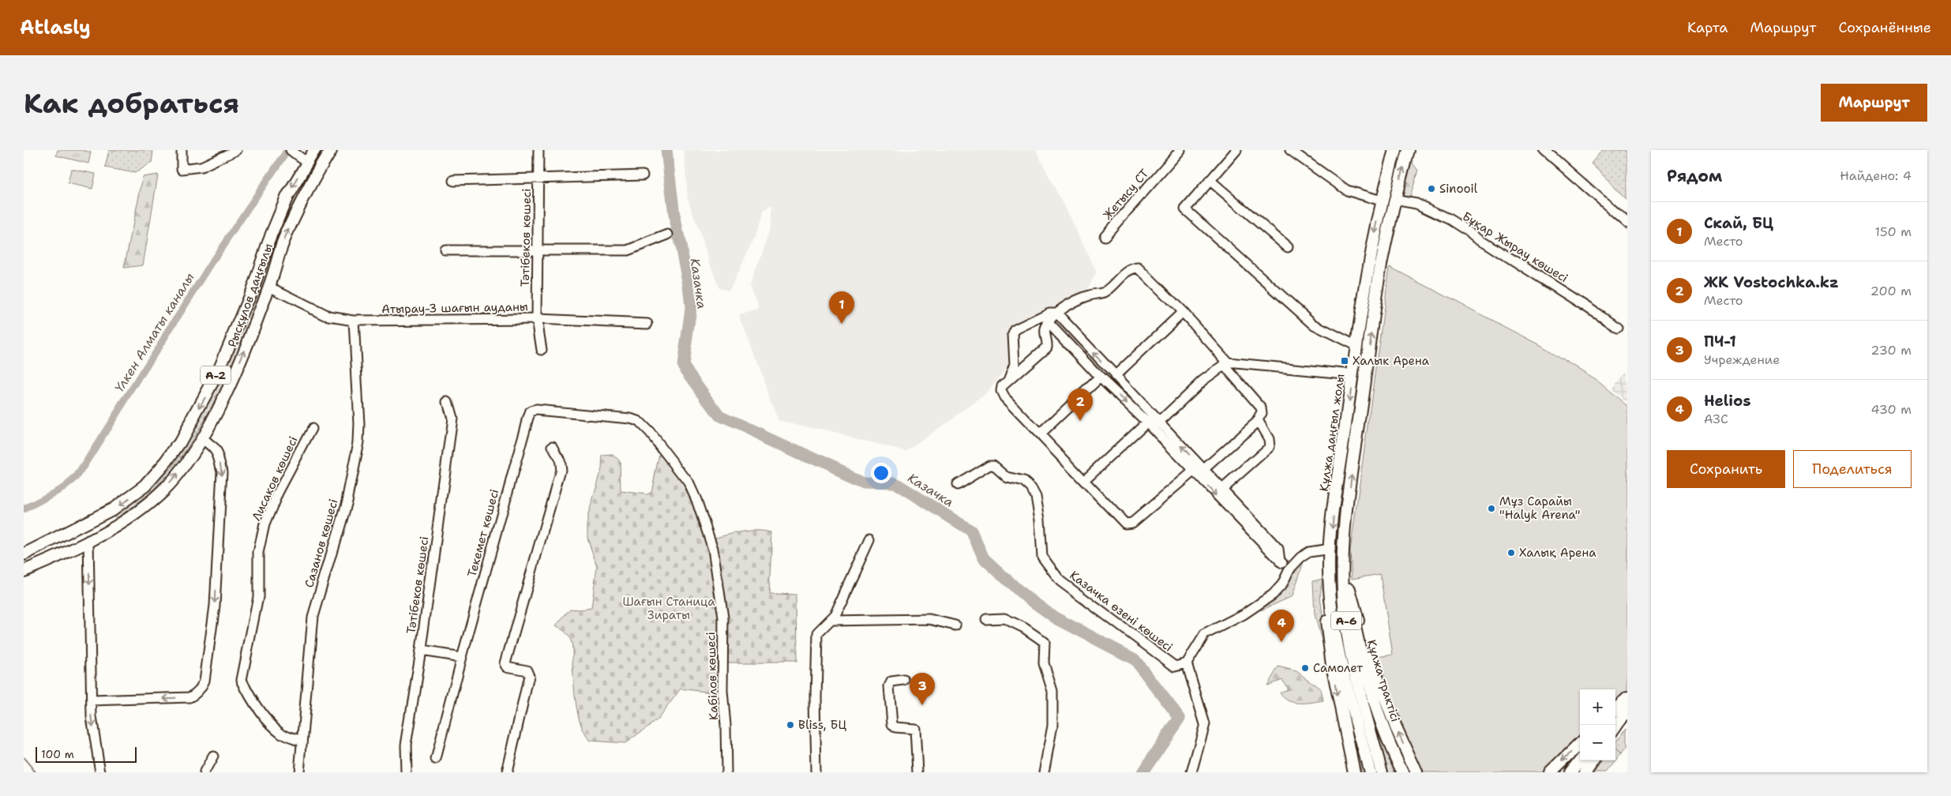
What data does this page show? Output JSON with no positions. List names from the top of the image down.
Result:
{
  "streets": {
    "main road": [
      "Рысқұлов даңғылы",
      "A-2",
      "Құлжа даңғыл жолы",
      "A-6",
      "Құлжа трактісі"
    ],
    "street": [
      "Жетысу СТ",
      "Тәтібеков көшесі",
      "Бұқар Жырау көшесі",
      "Атырау-3 шағын ауданы",
      "Лисаков көшесі",
      "Текемет көшесі",
      "Сазанов көшесі",
      "Казачка өзені көшесі",
      "Кабілов көшесі"
    ]
  },
  "crossings": [
    ["Тәтібеков көшесі", "Атырау-3 шағын ауданы"],
    ["Бұқар Жырау көшесі", "Құлжа даңғыл жолы"],
    ["Рысқұлов даңғылы", "Атырау-3 шағын ауданы"],
    ["Атырау-3 шағын ауданы", "Сазанов көшесі"],
    ["Құлжа даңғыл жолы", "A-6"],
    ["Құлжа даңғыл жолы", "Құлжа трактісі"],
    ["Лисаков көшесі", "Сазанов көшесі"],
    ["Текемет көшесі", "Кабілов көшесі"]
  ],
  "water": ["Казачка", "Үлкен Алматы каналы"],
  "parks": ["Шағын Станица Зираты"],
  "places": {
    "other": [
      "Sinooil",
      "Мұз Сарайы \"Halyk Arena\"",
      "Халық Арена",
      "Самолет",
      "Bliss, БЦ"
    ],
    "transit": ["Халык Арена"]
  },
  "scale_bar": "100 m",
  "page": {
    "header": "Atlasly",
    "nav": ["Карта", "Маршрут", "Сохранённые"],
    "buttons": [
      "Маршрут",
      ["Сохранить", "Поделиться"]
    ],
    "title": "Как добраться",
    "heading": ["Рядом", "Найдено: 4"],
    "list": [
      {
        "mark": "1",
        "name": "Скай, БЦ",
        "note": "Место",
        "value": "150 m"
      },
      {
        "mark": "2",
        "name": "ЖК Vostochka.kz",
        "note": "Место",
        "value": "200 m"
      },
      {
        "mark": "3",
        "name": "ПЧ-1",
        "note": "Учреждение",
        "value": "230 m"
      },
      {
        "mark": "4",
        "name": "Helios",
        "note": "АЗС",
        "value": "430 m"
      }
    ],
    "pins": [
      "1",
      "2",
      "4",
      "3"
    ],
    "map_buttons": ["+", "−"],
    "scale": "100 m"
  }
}
